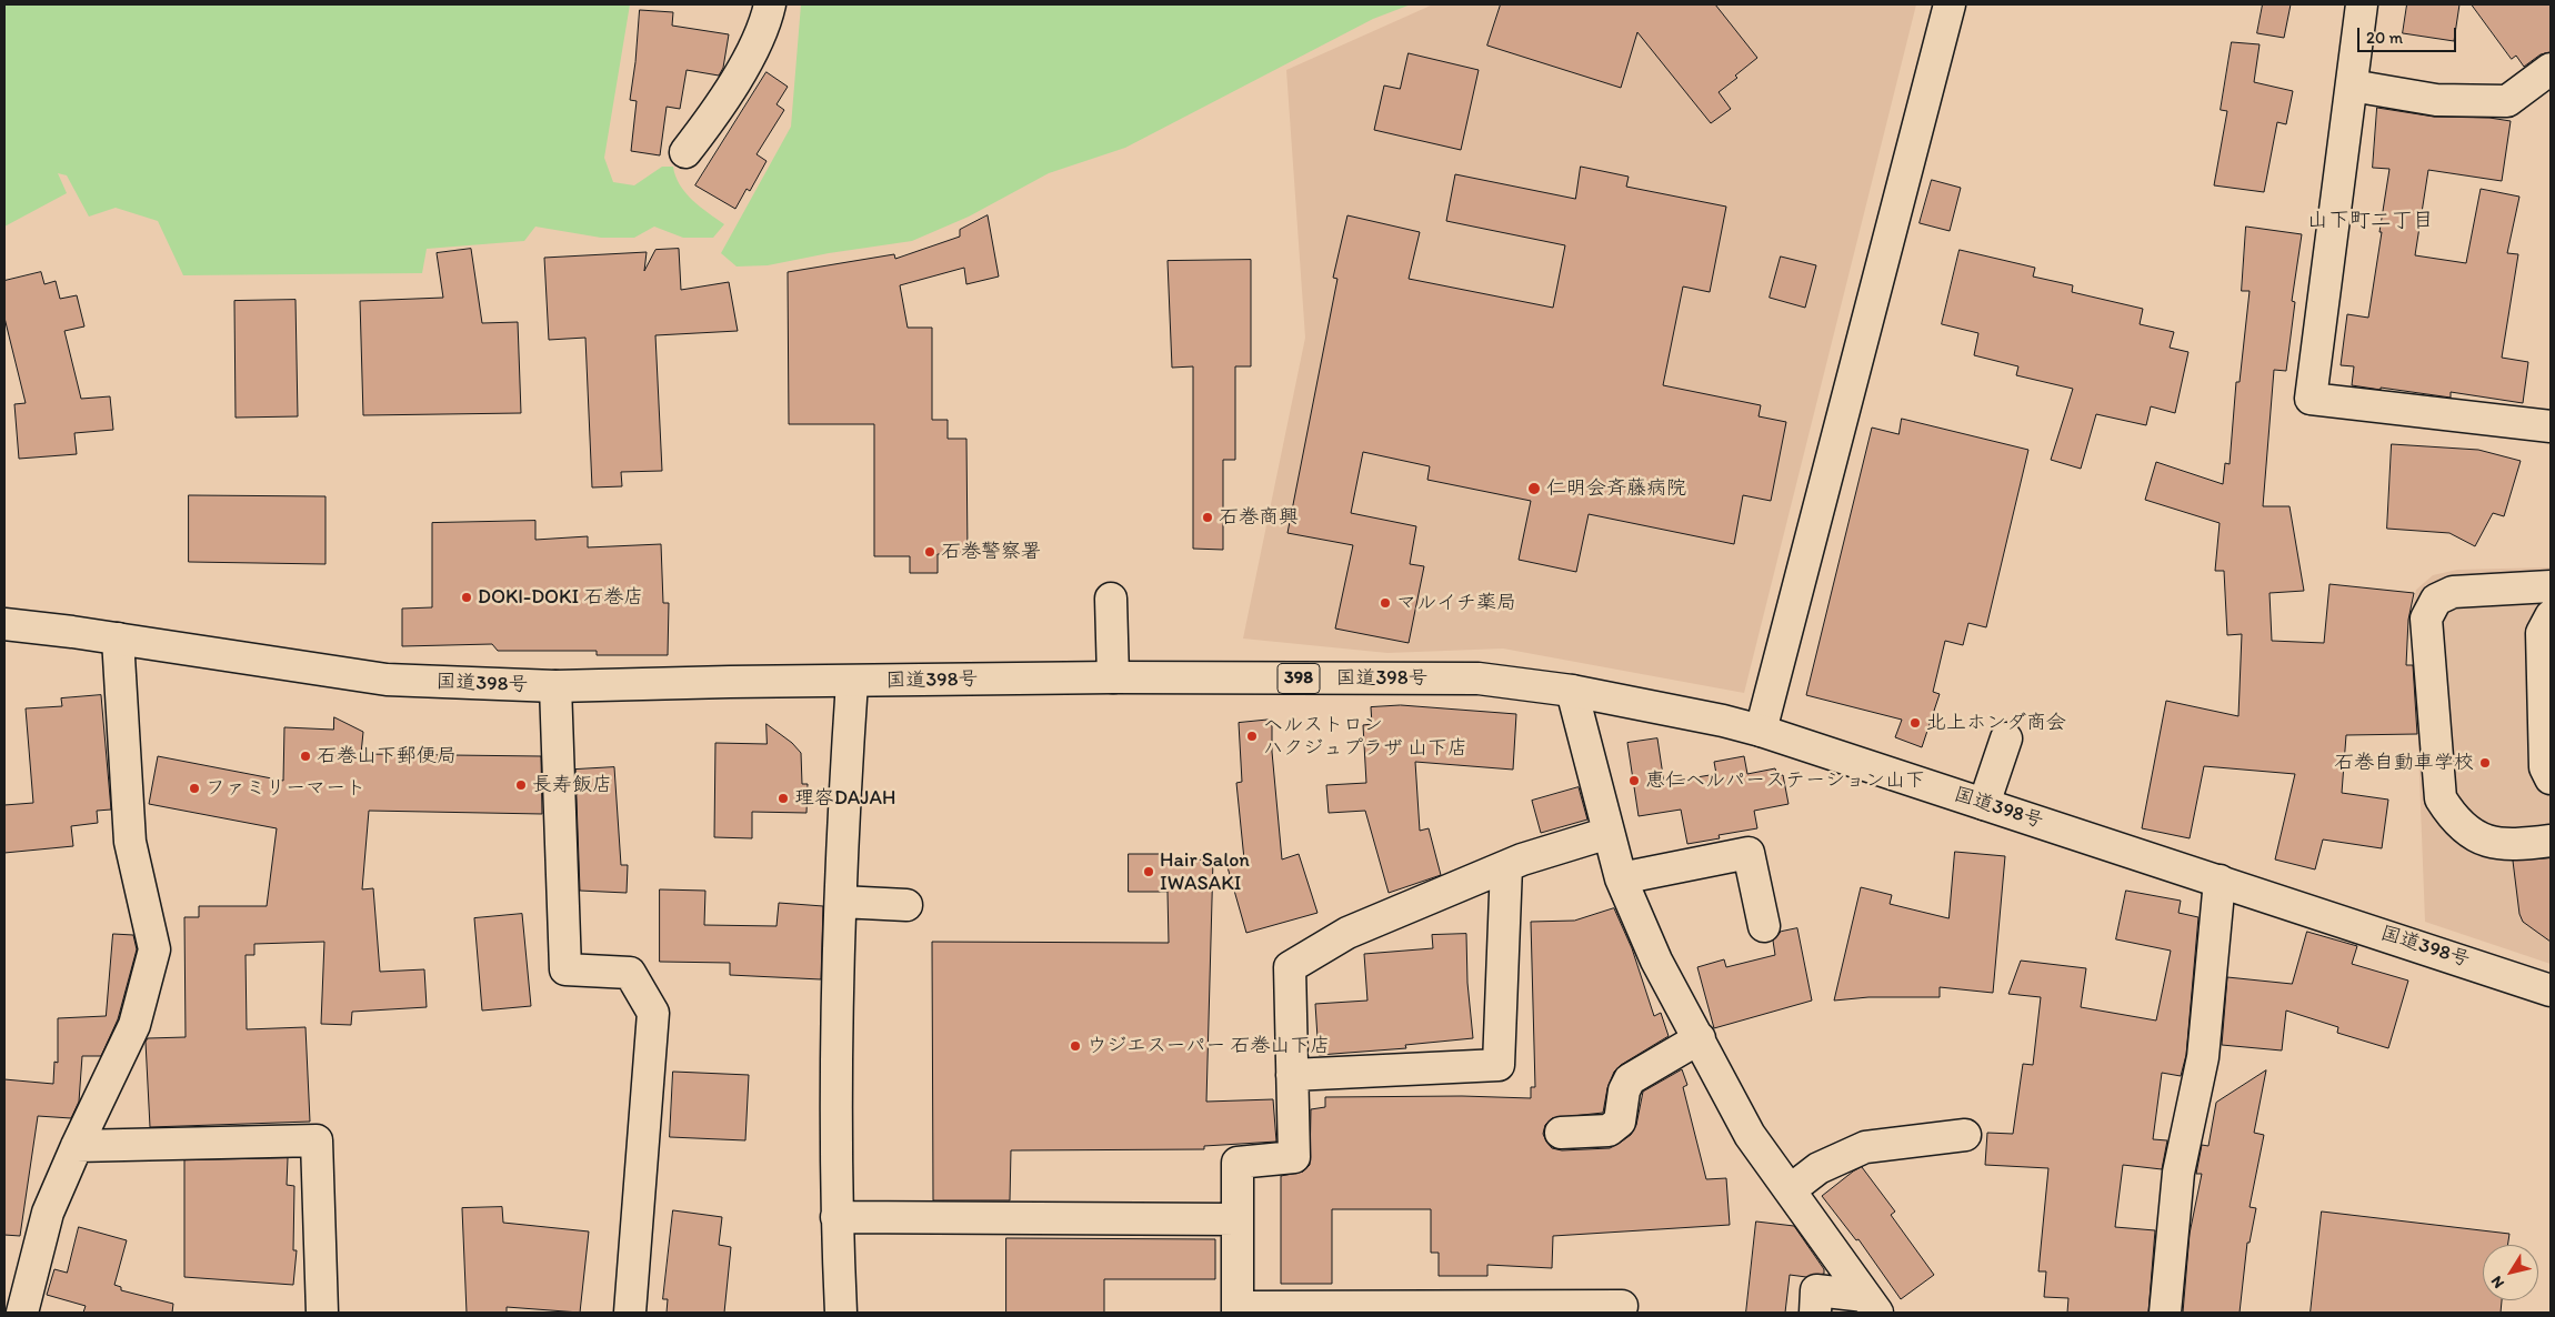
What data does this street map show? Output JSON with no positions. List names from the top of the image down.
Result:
{
  "streets": {
    "main road": ["398", "国道398号"]
  },
  "districts": ["山下町二丁目"],
  "places": [
    "仁明会斉藤病院",
    "石巻商興",
    "石巻警察署",
    "DOKI-DOKI 石巻店",
    "マルイチ薬局",
    "北上ホンダ商会",
    "ヘルストロン ハクジュプラザ 山下店",
    "石巻山下郵便局",
    "石巻自動車学校",
    "恵仁ヘルパーステーション山下",
    "長寿飯店",
    "ファミリーマート",
    "理容DAJAH",
    "Hair Salon IWASAKI",
    "ウジエスーパー 石巻山下店"
  ],
  "scale_bar": "20 m",
  "north": "bottom left"
}
